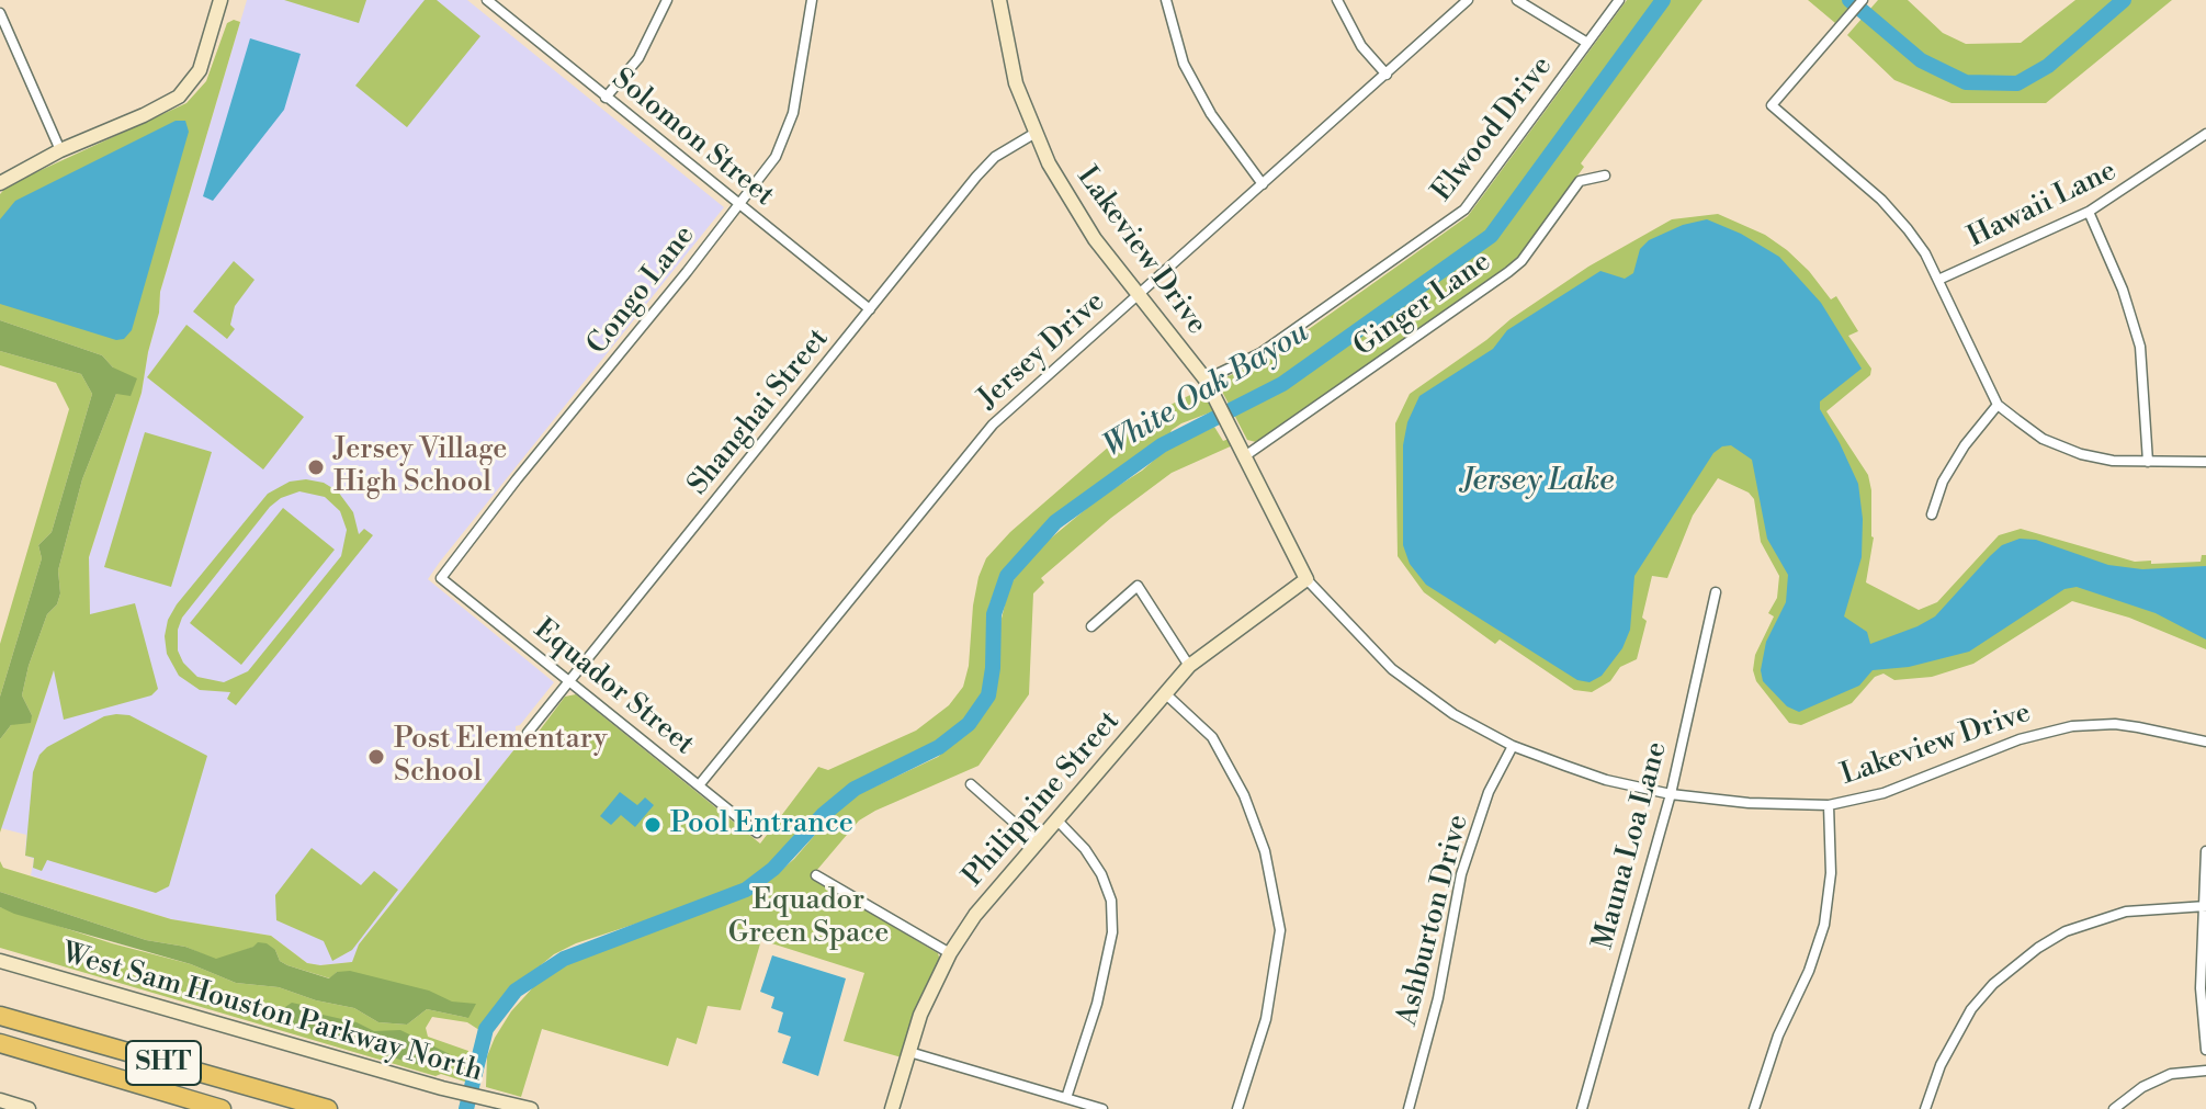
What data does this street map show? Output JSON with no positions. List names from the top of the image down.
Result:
{
  "streets": {
    "highway": ["SHT"],
    "street": [
      "Elwood Drive",
      "Solomon Street",
      "Hawaii Lane",
      "Lakeview Drive",
      "Congo Lane",
      "Ginger Lane",
      "Jersey Drive",
      "Shanghai Street",
      "Equador Street",
      "Philippine Street",
      "Mauna Loa Lane",
      "Ashburton Drive",
      "West Sam Houston Parkway North"
    ]
  },
  "crossings": [
    ["Elwood Drive", "Lakeview Drive"],
    ["Solomon Street", "Congo Lane"],
    ["Solomon Street", "Shanghai Street"],
    ["Lakeview Drive", "Ginger Lane"],
    ["Lakeview Drive", "Jersey Drive"],
    ["Lakeview Drive", "Shanghai Street"],
    ["Lakeview Drive", "Philippine Street"],
    ["Lakeview Drive", "Mauna Loa Lane"],
    ["Lakeview Drive", "Ashburton Drive"],
    ["Congo Lane", "Equador Street"],
    ["Jersey Drive", "Equador Street"],
    ["Shanghai Street", "Equador Street"]
  ],
  "water": ["White Oak Bayou", "Jersey Lake"],
  "parks": ["Equador Green Space"],
  "places": ["Jersey Village High School", "Post Elementary School", "Pool Entrance"]
}
